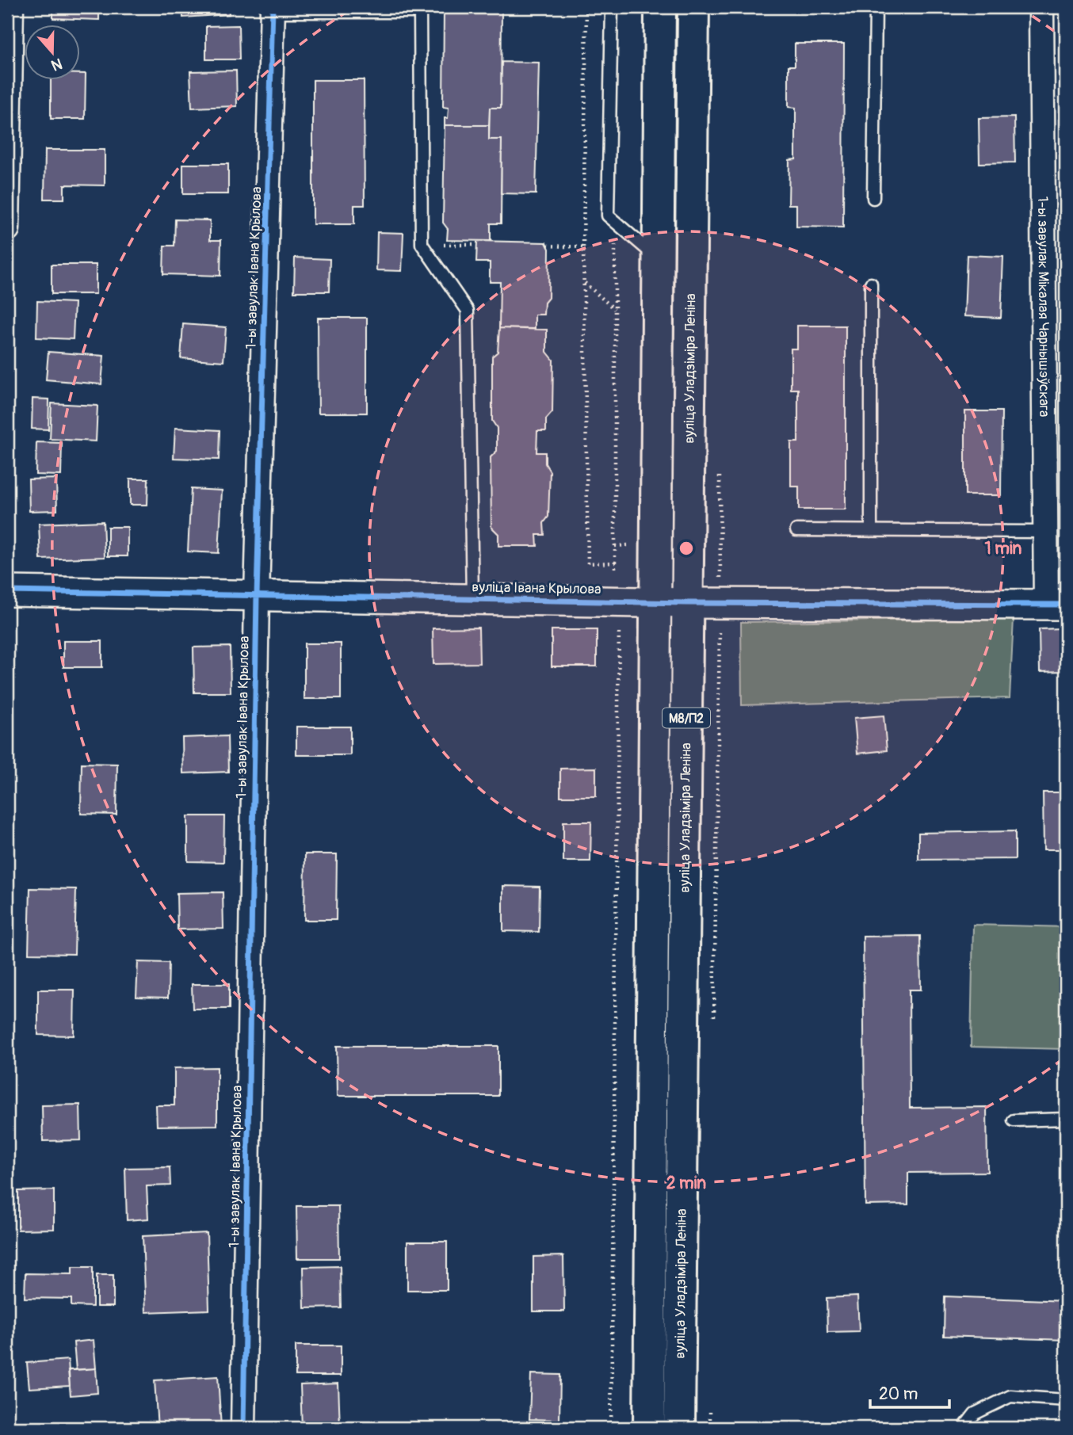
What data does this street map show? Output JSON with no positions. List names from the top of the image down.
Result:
{
  "streets": {
    "main road": ["вуліца Уладзіміра Леніна", "М8/П2"],
    "street": ["1-ы завулак Івана Крылова", "1-ы завулак Мікалая Чарнышэўскага", "вуліца Івана Крылова"]
  },
  "crossings": [
    ["1-ы завулак Івана Крылова", "вуліца Івана Крылова"],
    ["1-ы завулак Мікалая Чарнышэўскага", "вуліца Івана Крылова"],
    ["вуліца Уладзіміра Леніна", "вуліца Івана Крылова"],
    ["вуліца Івана Крылова", "М8/П2"]
  ],
  "scale_bar": "20 m",
  "north": "bottom",
  "rings": ["1 min", "2 min"]
}
